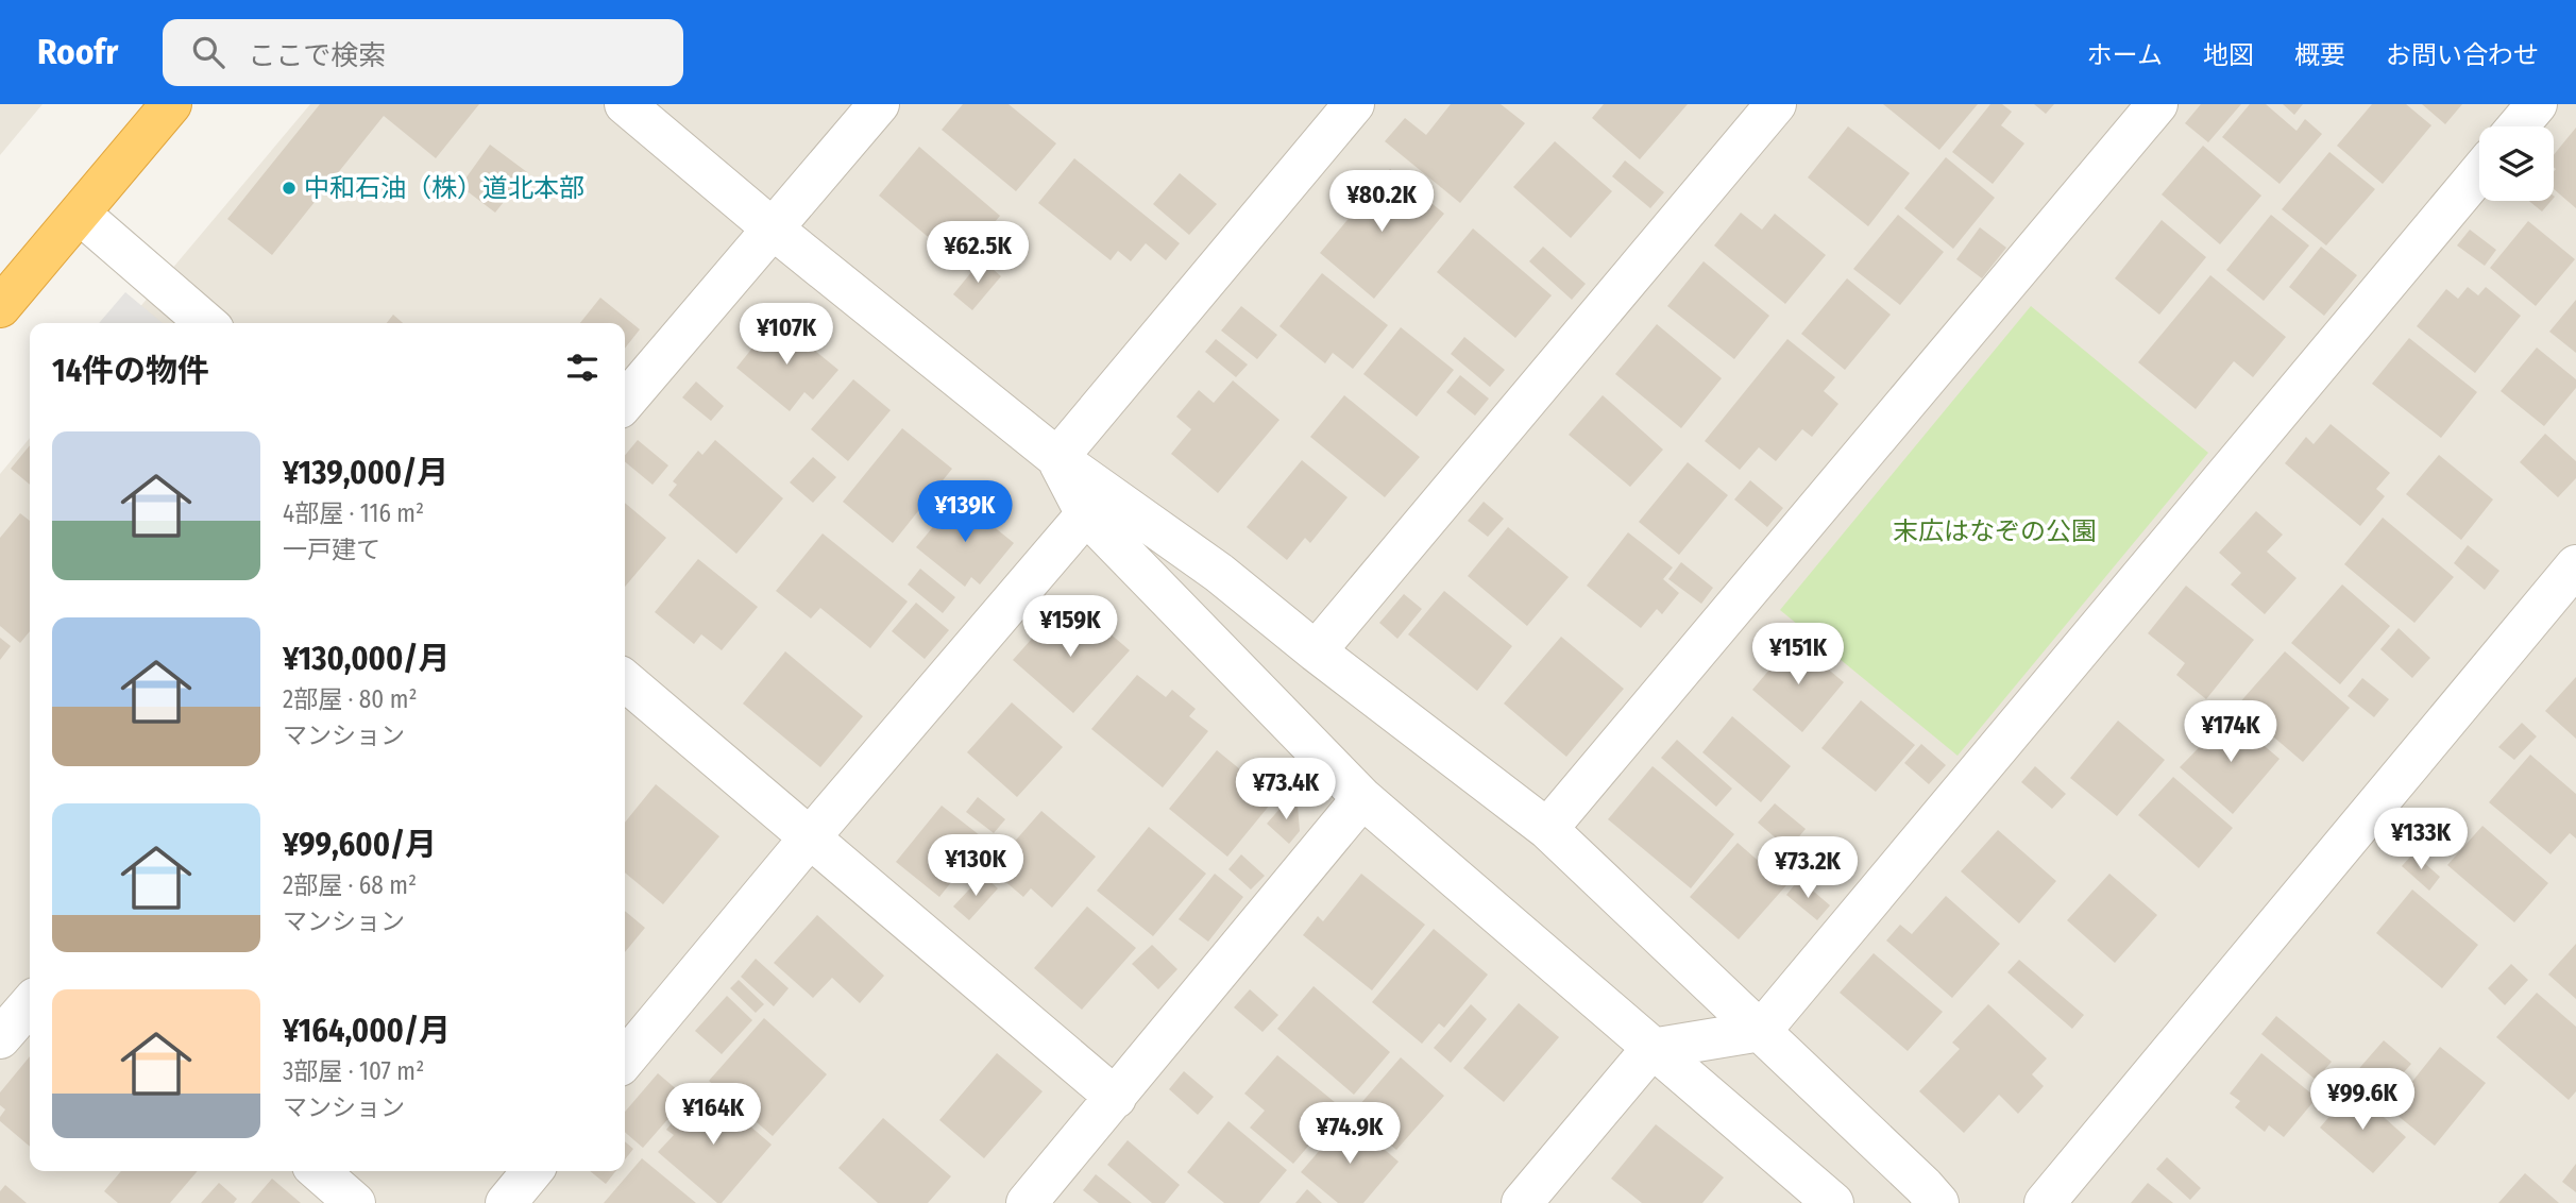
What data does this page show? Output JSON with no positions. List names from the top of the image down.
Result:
{
  "parks": ["末広はなぞの公園"],
  "places": ["中和石油（株）道北本部"],
  "page": {
    "header": "Roofr",
    "search": "ここで検索",
    "nav": [
      "ホーム",
      "地図",
      "概要",
      "お問い合わせ"
    ],
    "price": [
      "¥80.2K",
      "¥62.5K",
      "¥107K",
      "¥139K",
      "¥159K",
      "¥151K",
      "¥174K",
      "¥73.4K",
      "¥133K",
      "¥130K",
      "¥73.2K",
      "¥99.6K",
      "¥164K",
      "¥74.9K"
    ],
    "heading": "14件の物件",
    "list": [
      {
        "name": "¥139,000/月",
        "note": "4部屋 · 116 m² · 一戸建て"
      },
      {
        "name": "¥130,000/月",
        "note": "2部屋 · 80 m² · マンション"
      },
      {
        "name": "¥99,600/月",
        "note": "2部屋 · 68 m² · マンション"
      },
      {
        "name": "¥164,000/月",
        "note": "3部屋 · 107 m² · マンション"
      }
    ]
  }
}
